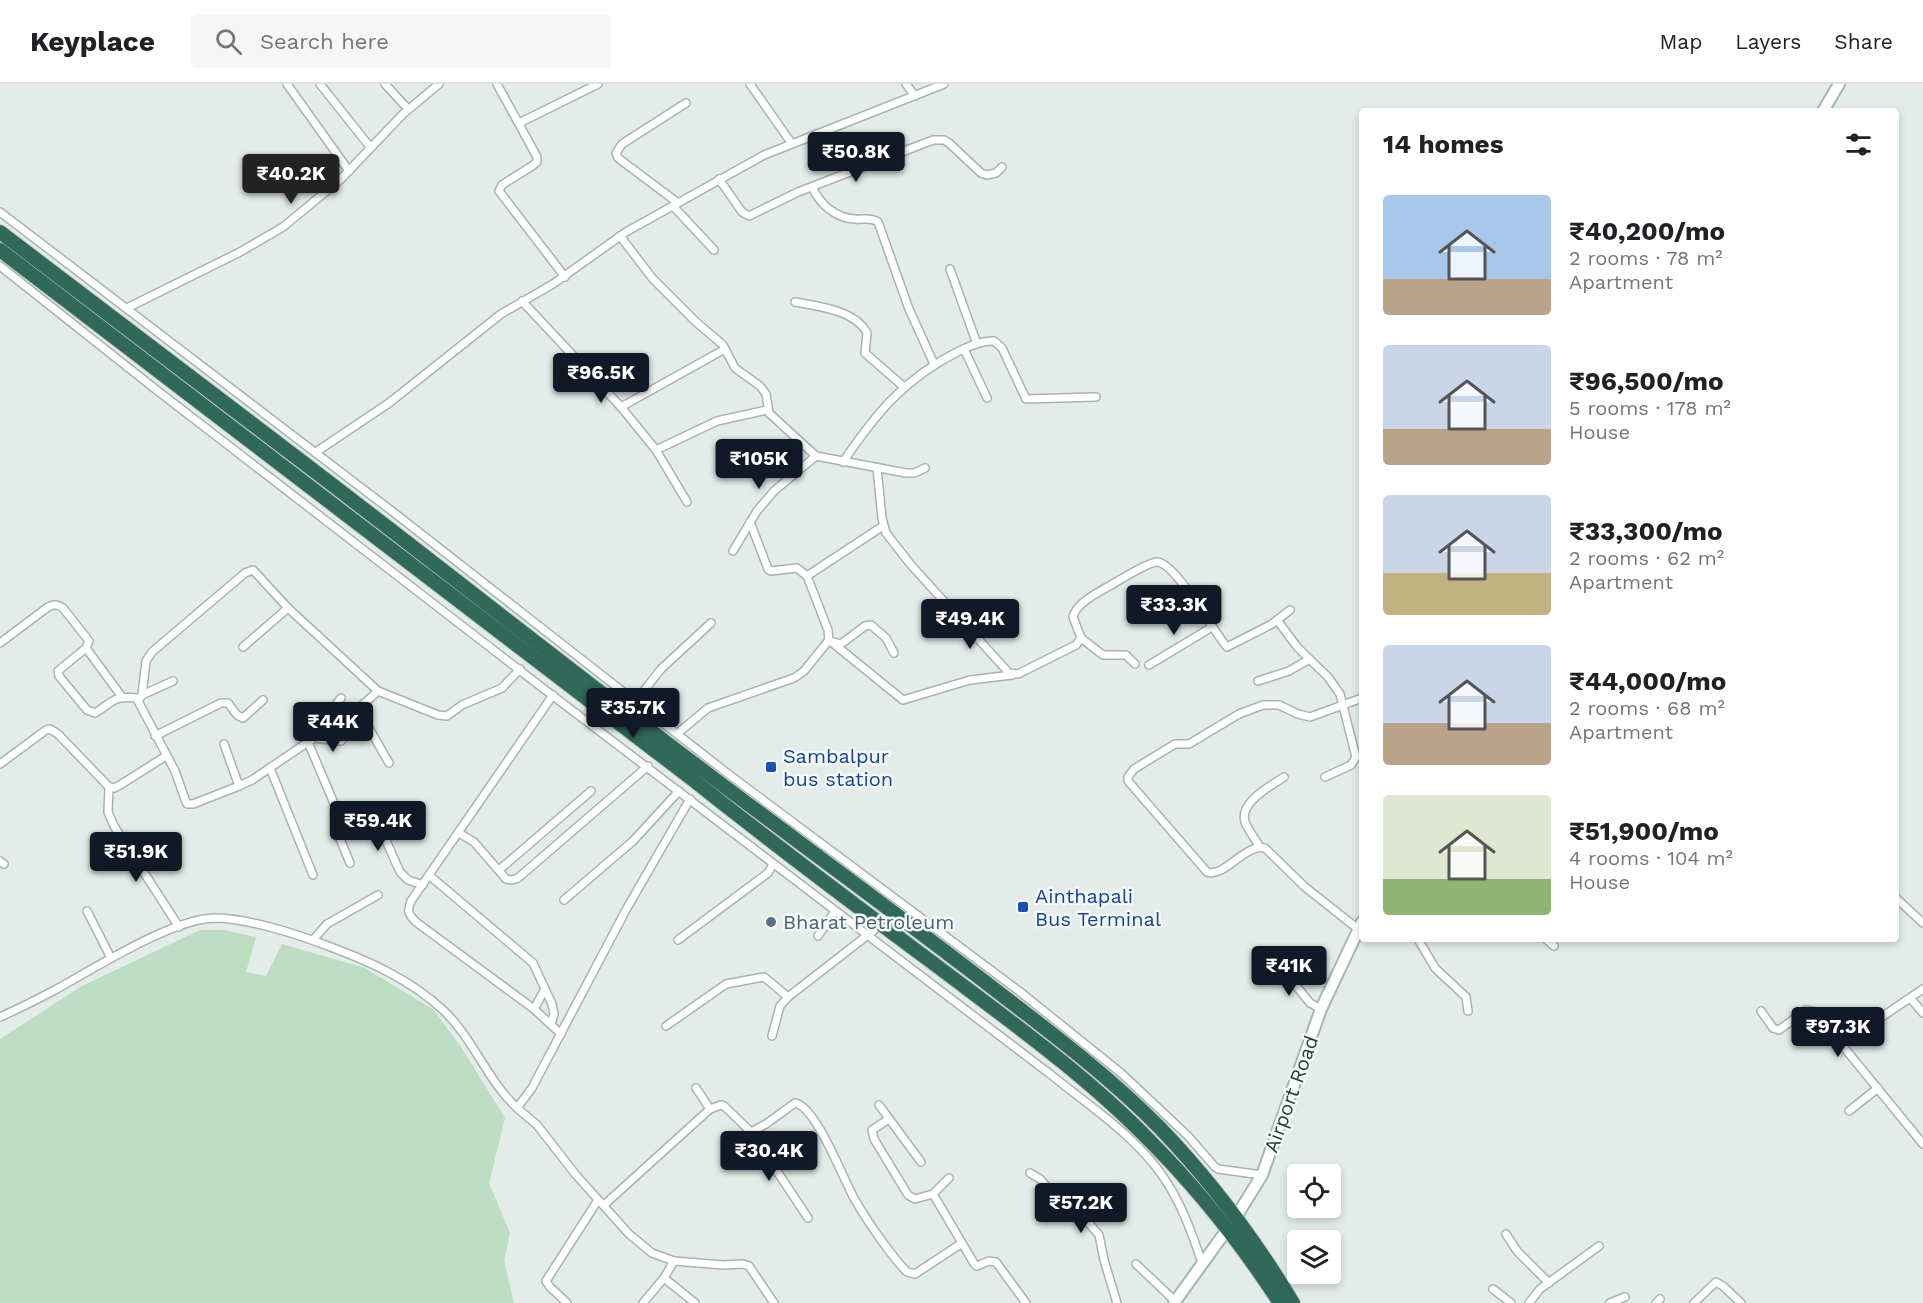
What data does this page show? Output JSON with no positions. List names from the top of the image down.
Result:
{
  "streets": {
    "main road": ["Airport Road"]
  },
  "places": {
    "transit": ["Sambalpur bus station", "Ainthapali Bus Terminal"],
    "other": ["Bharat Petroleum"]
  },
  "page": {
    "header": "Keyplace",
    "search": "Search here",
    "nav": ["Map", "Layers", "Share"],
    "heading": "14 homes",
    "price": [
      "₹50.8K",
      "₹40.2K",
      "₹96.5K",
      "₹105K",
      "₹33.3K",
      "₹49.4K",
      "₹35.7K",
      "₹44K",
      "₹59.4K",
      "₹51.9K",
      "₹41K",
      "₹97.3K",
      "₹30.4K",
      "₹57.2K"
    ],
    "list": [
      {
        "name": "₹40,200/mo",
        "note": "2 rooms · 78 m² · Apartment"
      },
      {
        "name": "₹96,500/mo",
        "note": "5 rooms · 178 m² · House"
      },
      {
        "name": "₹33,300/mo",
        "note": "2 rooms · 62 m² · Apartment"
      },
      {
        "name": "₹44,000/mo",
        "note": "2 rooms · 68 m² · Apartment"
      },
      {
        "name": "₹51,900/mo",
        "note": "4 rooms · 104 m² · House"
      }
    ]
  }
}
